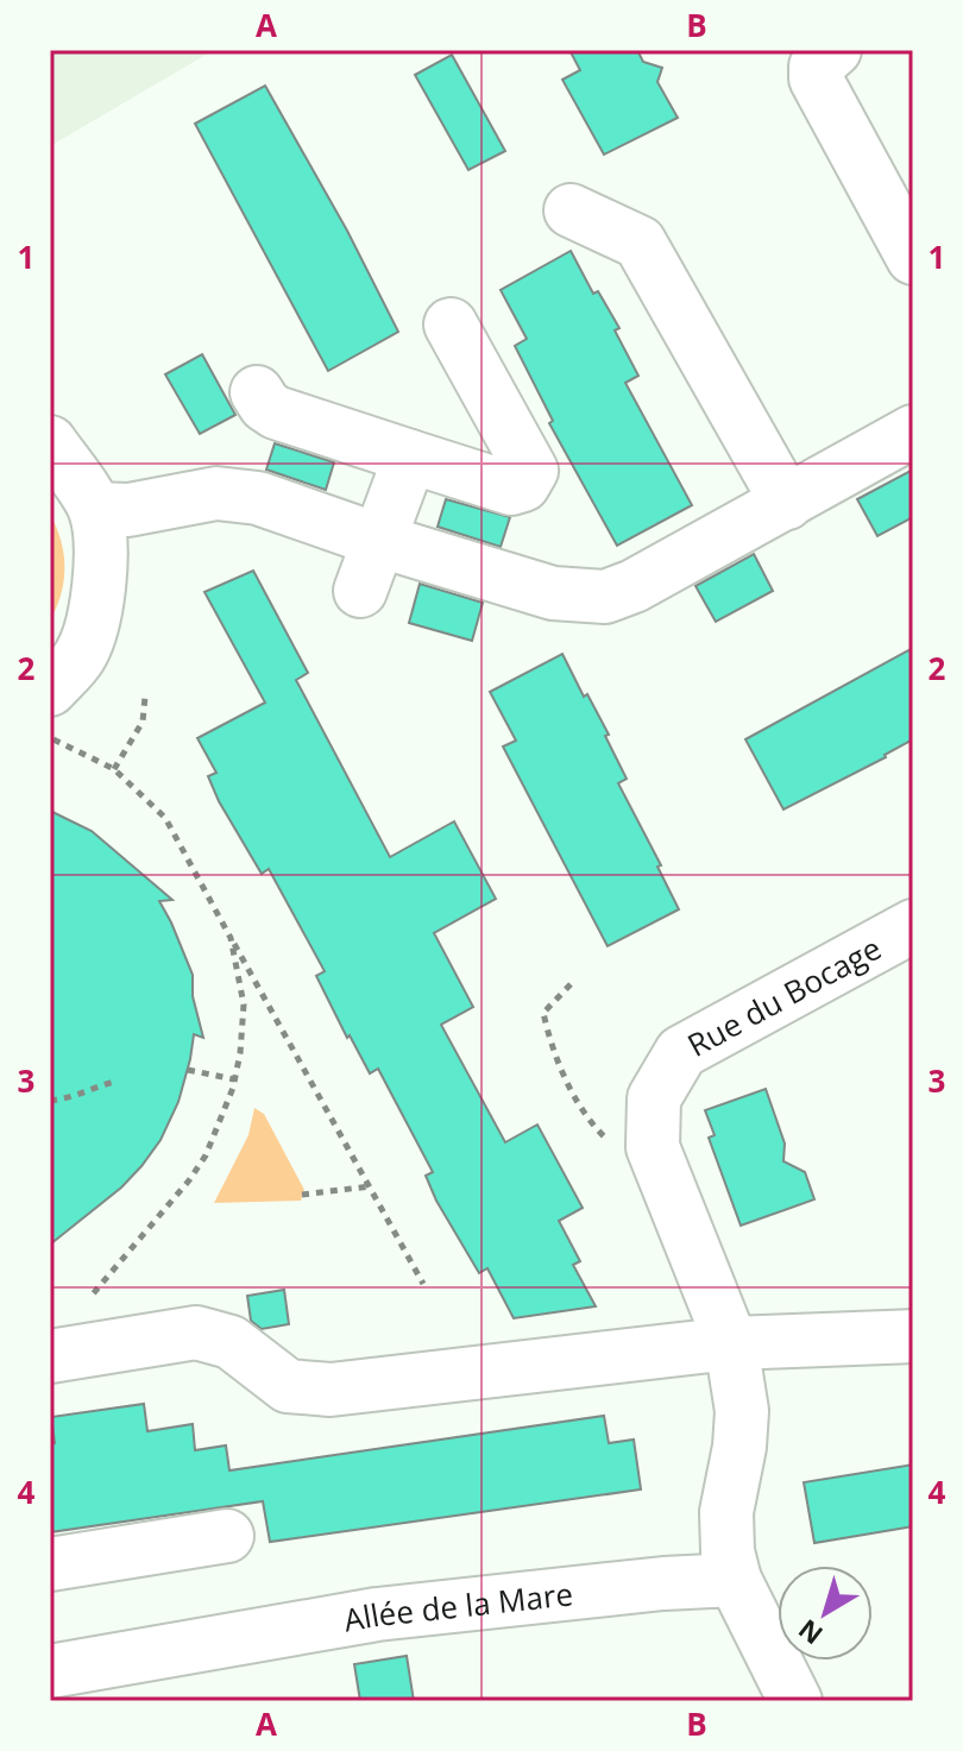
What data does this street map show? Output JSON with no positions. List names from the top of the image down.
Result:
{
  "streets": {
    "street": ["Rue du Bocage", "Allée de la Mare"]
  },
  "crossings": [
    ["Rue du Bocage", "Allée de la Mare"]
  ],
  "north": "bottom left",
  "grid": {
    "columns": ["A", "B"],
    "rows": [
      "1",
      "2",
      "3",
      "4"
    ]
  }
}
